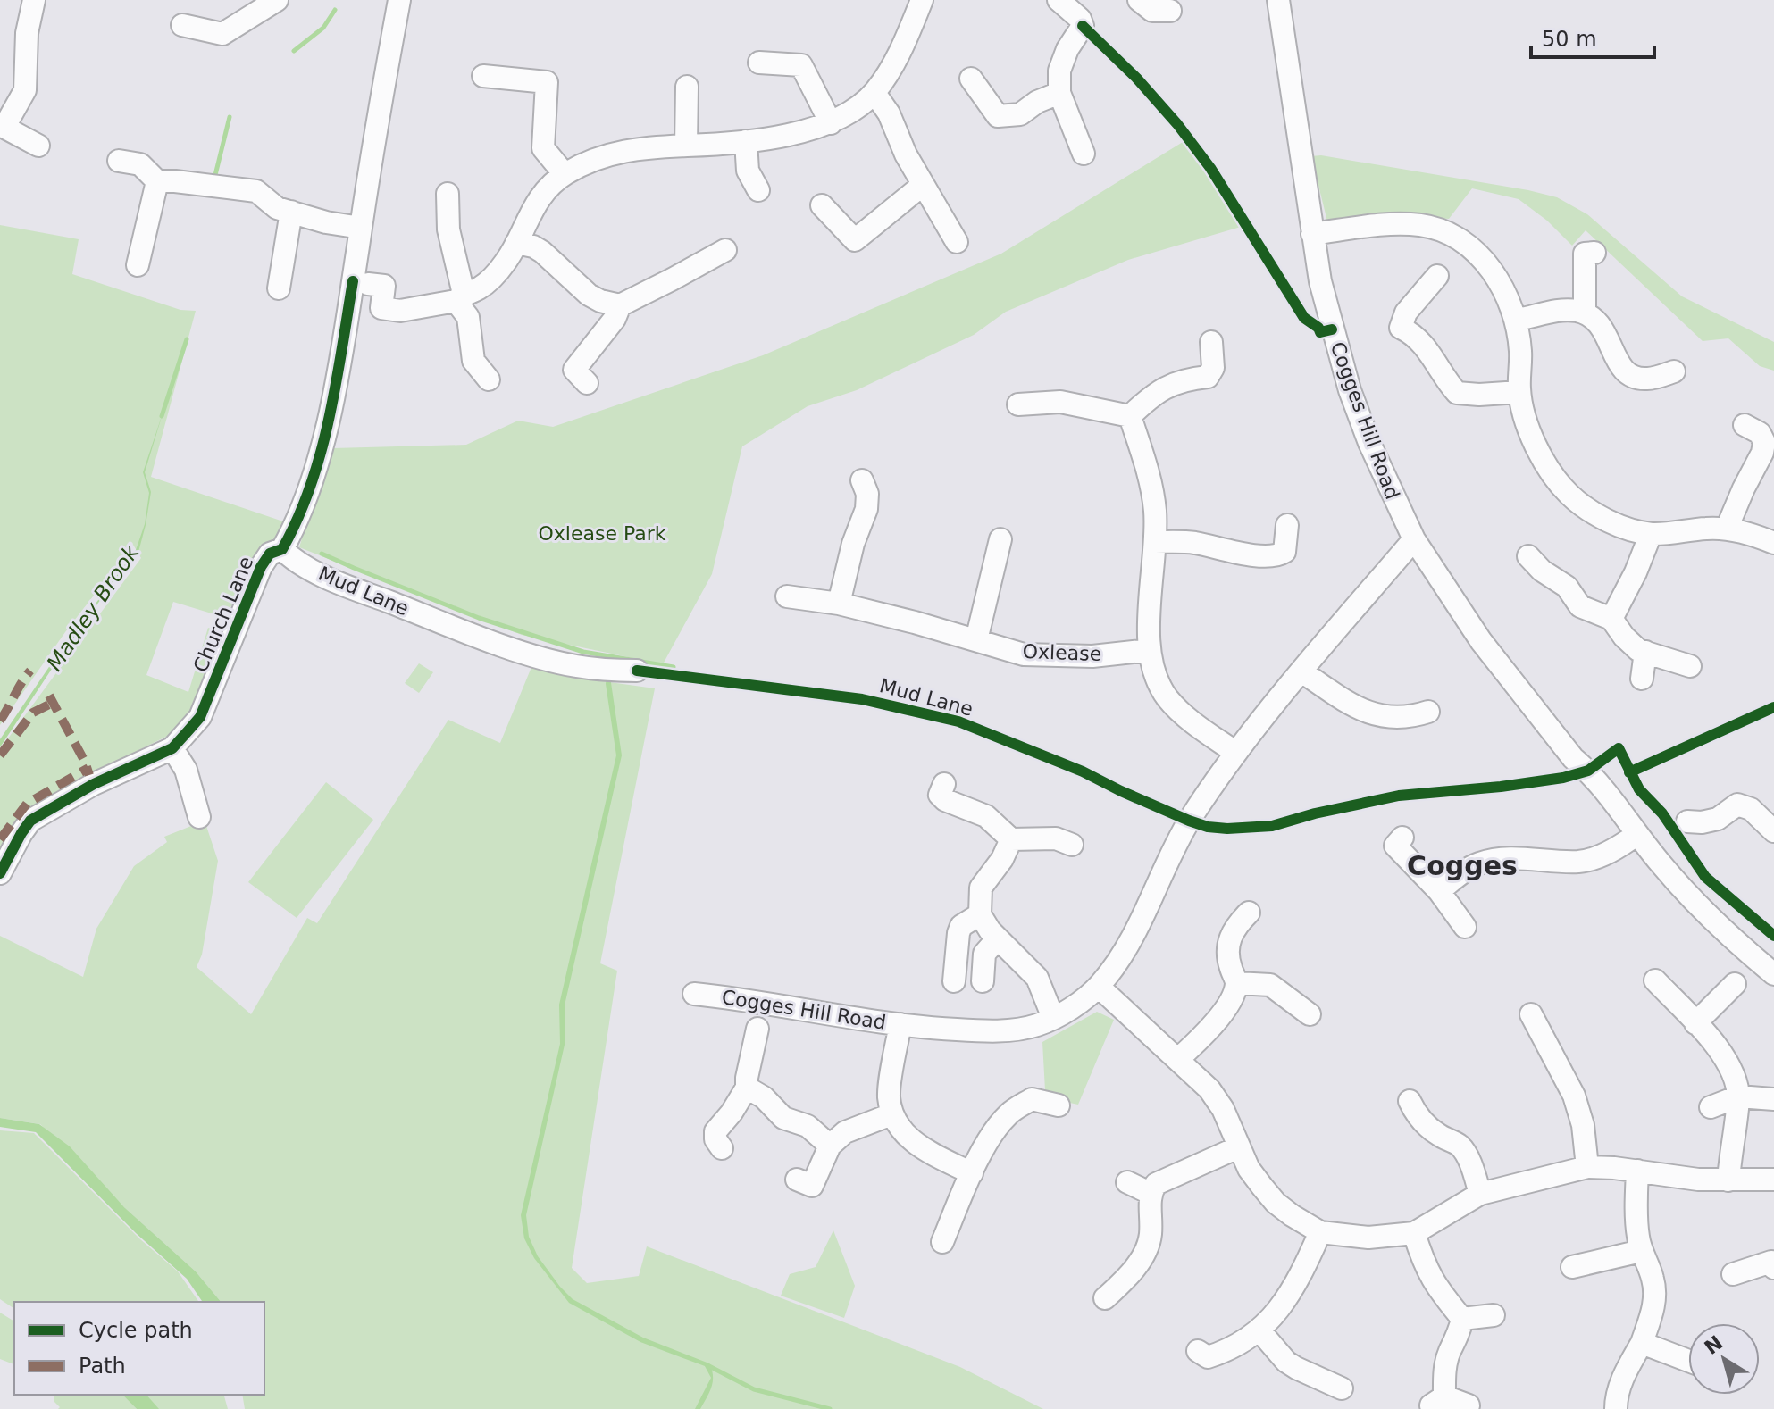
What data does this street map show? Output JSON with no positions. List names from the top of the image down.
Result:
{
  "streets": {
    "street": [
      "Cogges Hill Road",
      "Mud Lane",
      "Church Lane",
      "Oxlease"
    ]
  },
  "crossings": [
    ["Mud Lane", "Church Lane"]
  ],
  "districts": ["Cogges"],
  "water": ["Madley Brook"],
  "parks": ["Oxlease Park"],
  "legend": ["Cycle path", "Path"],
  "scale_bar": "50 m",
  "north": "top left"
}
